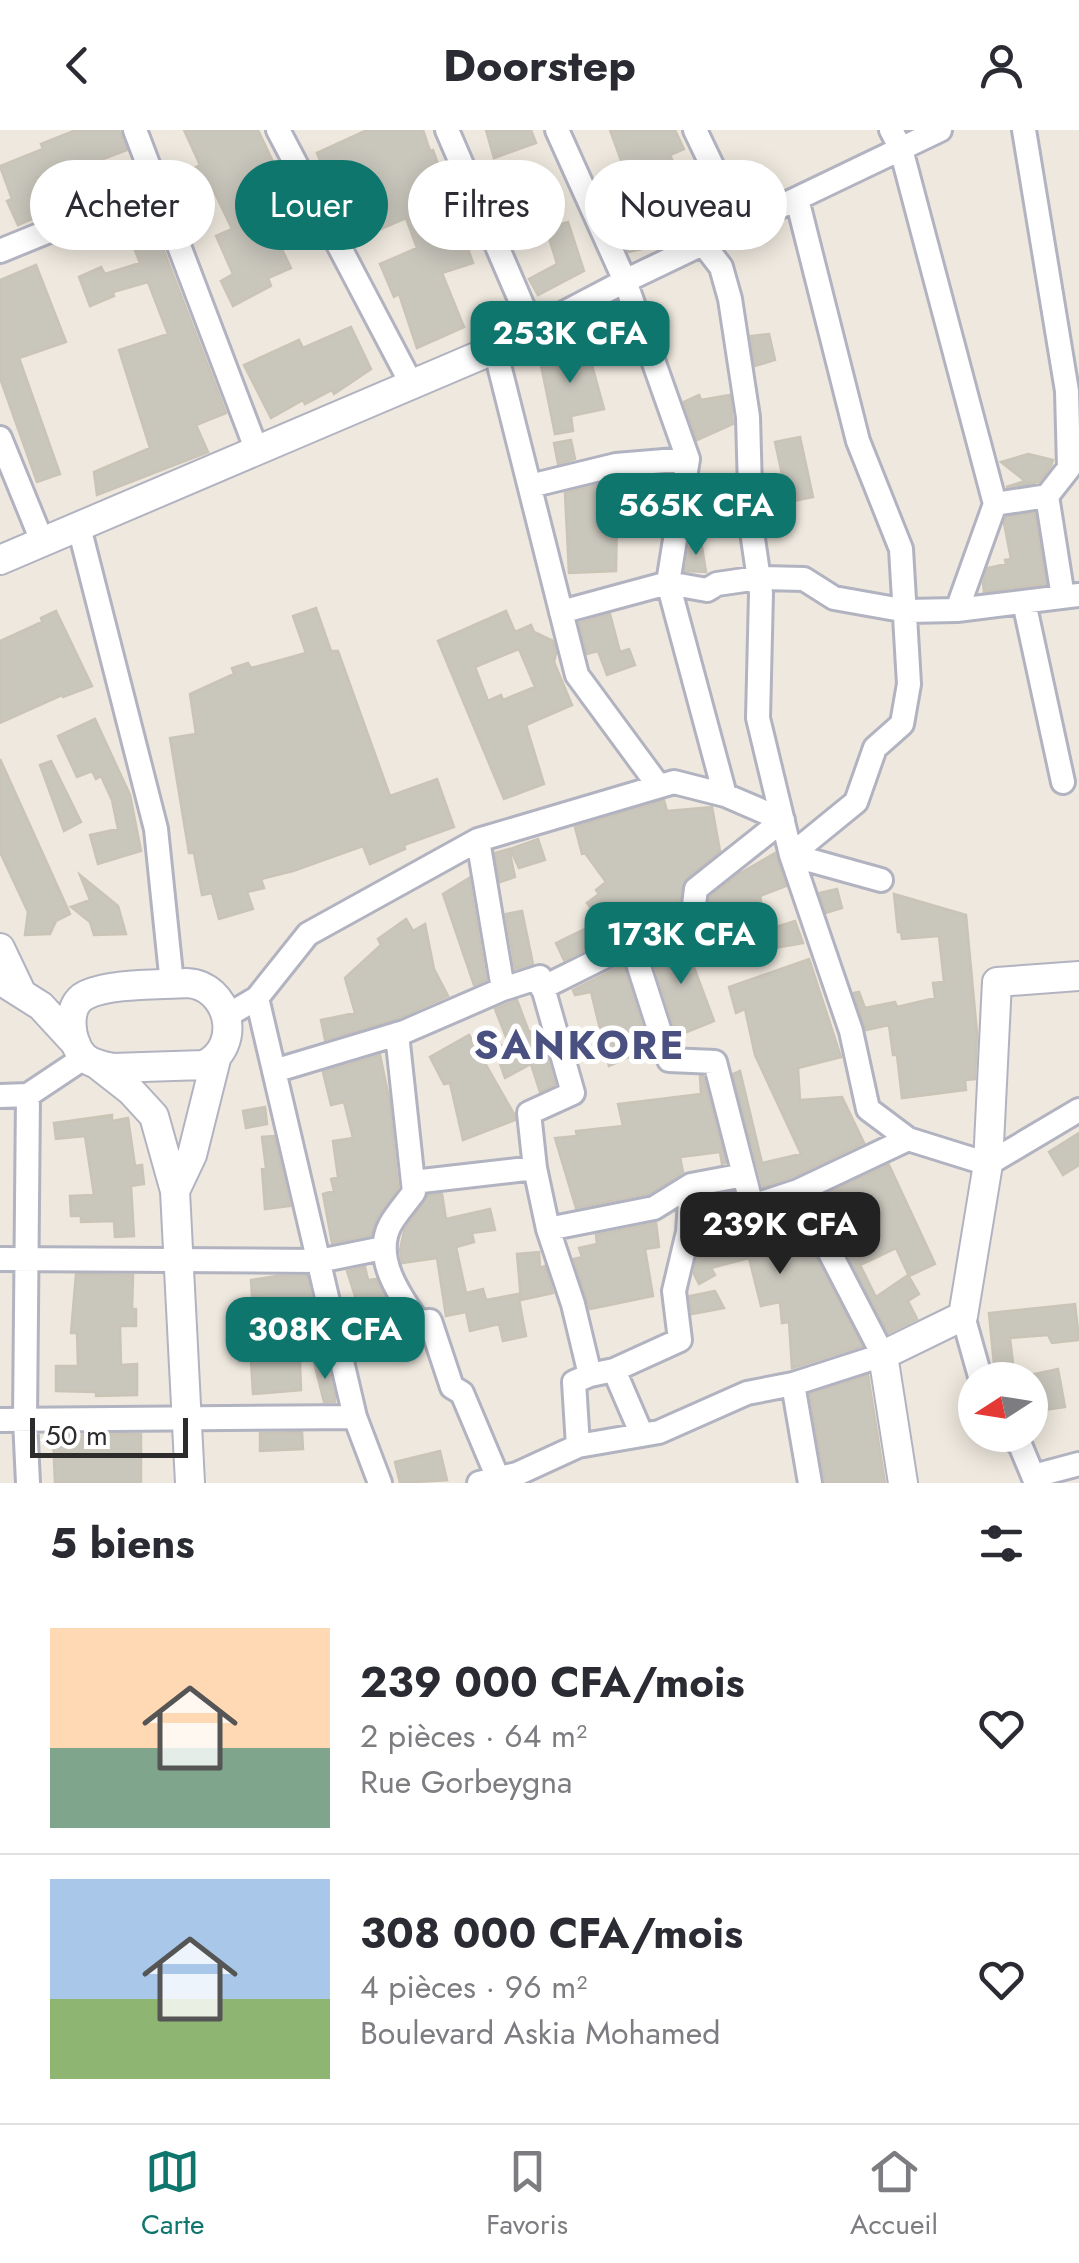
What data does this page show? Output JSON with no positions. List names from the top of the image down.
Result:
{
  "districts": ["SANKORE"],
  "scale_bar": "50 m",
  "north": "left",
  "page": {
    "header": "Doorstep",
    "chip": [
      "Acheter",
      "Louer",
      "Filtres",
      "Nouveau"
    ],
    "price": [
      "253K CFA",
      "565K CFA",
      "173K CFA",
      "239K CFA",
      "308K CFA"
    ],
    "scale": "50 m",
    "heading": "5 biens",
    "list": [
      {
        "name": "239 000 CFA/mois",
        "note": "2 pièces · 64 m² · Rue Gorbeygna"
      },
      {
        "name": "308 000 CFA/mois",
        "note": "4 pièces · 96 m² · Boulevard Askia Mohamed"
      }
    ],
    "tabs": ["Carte", "Favoris", "Accueil"]
  }
}
